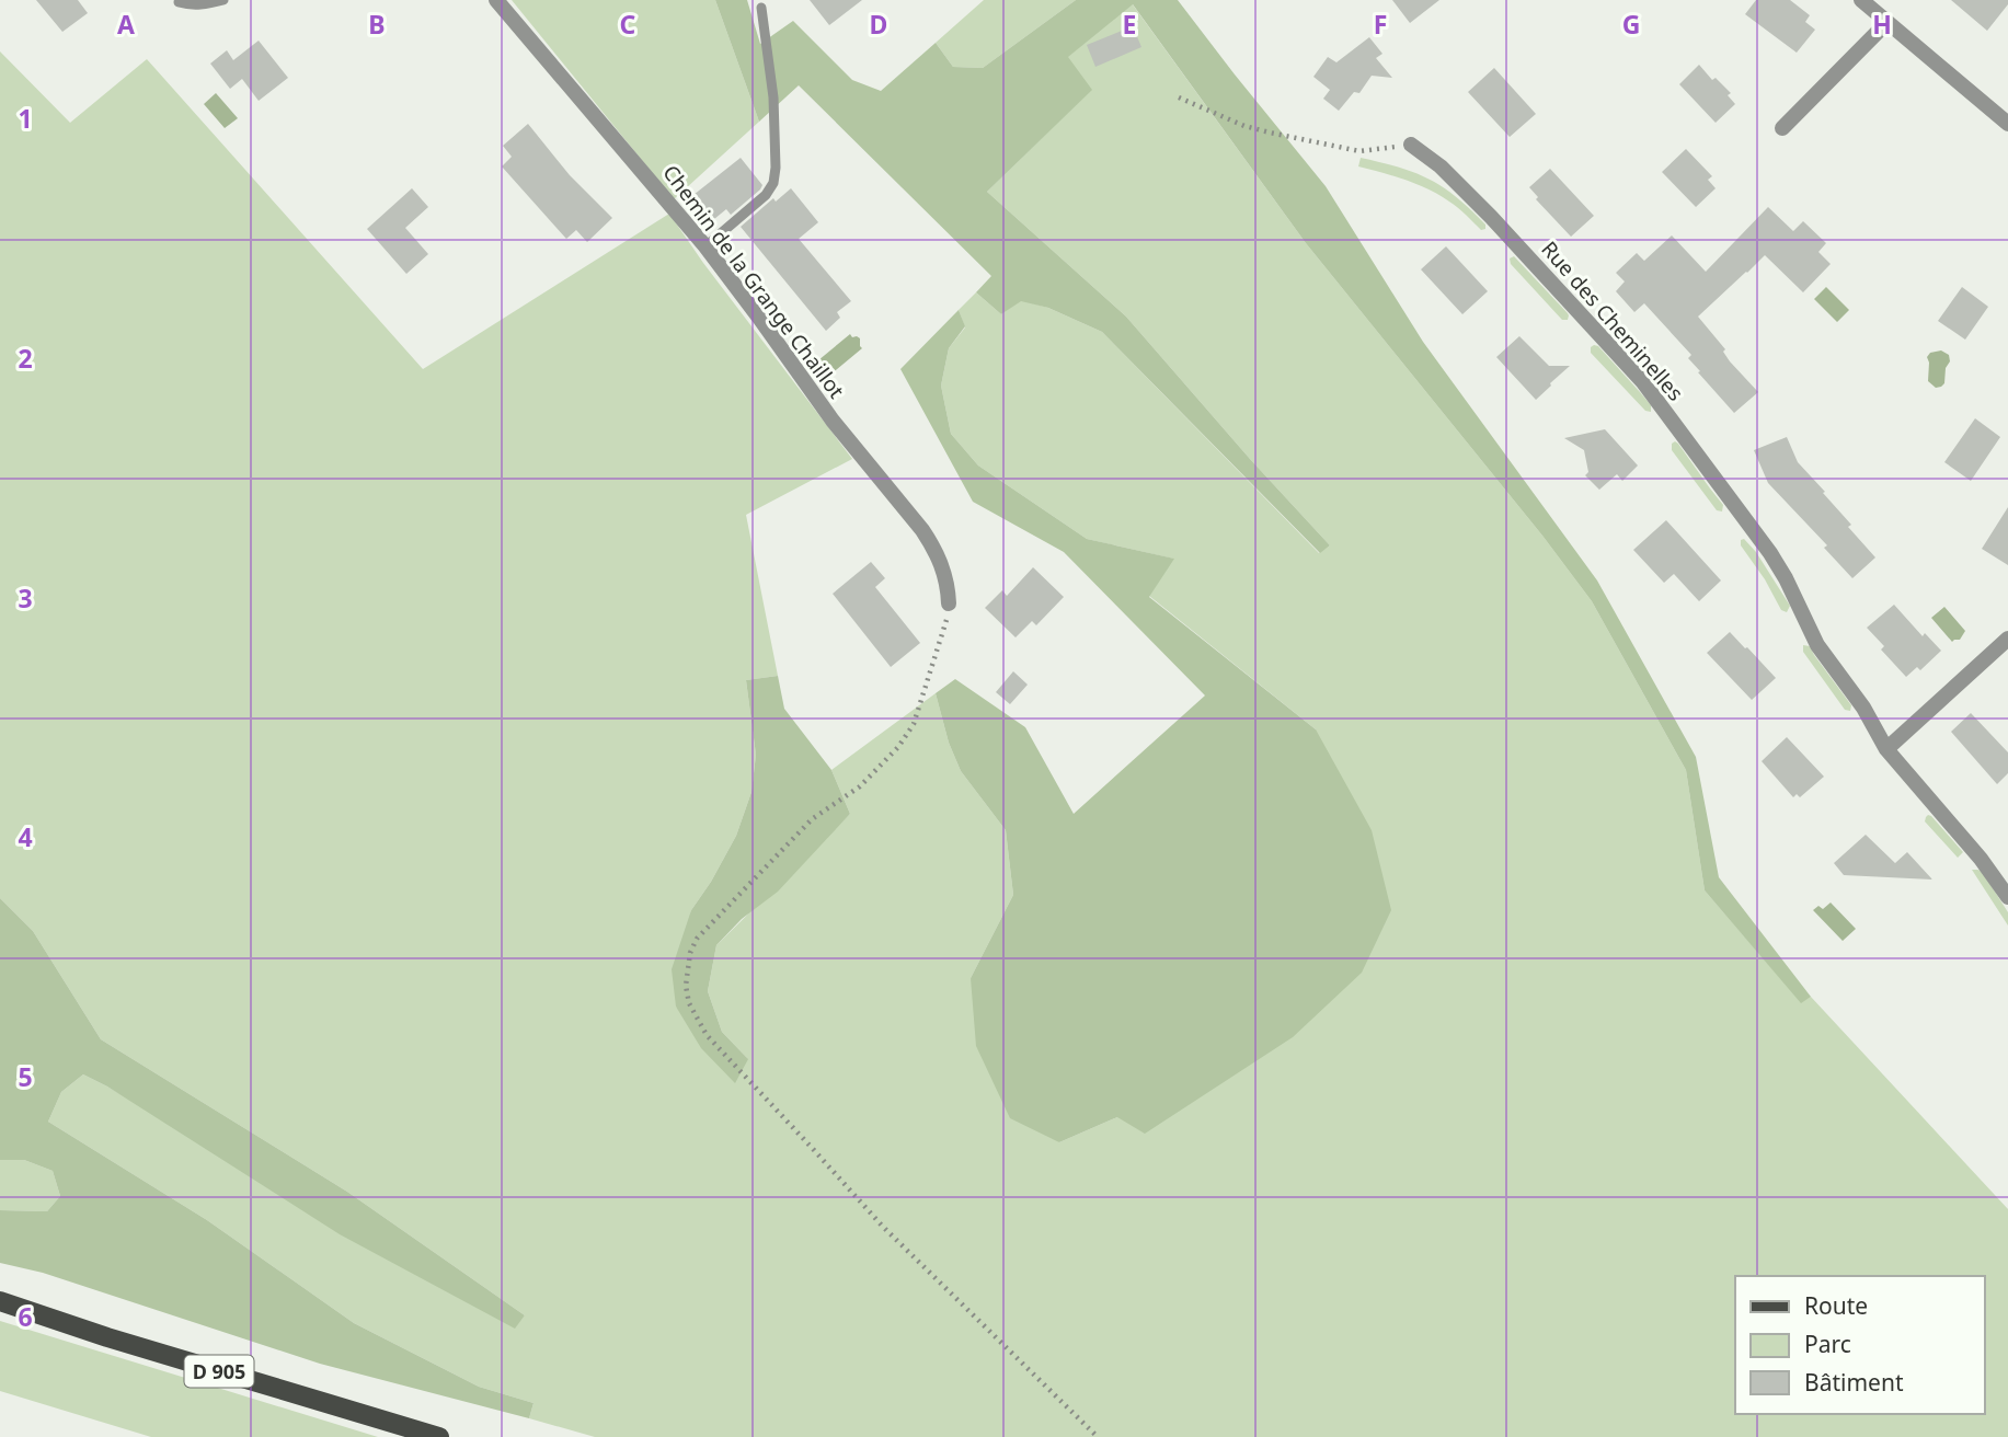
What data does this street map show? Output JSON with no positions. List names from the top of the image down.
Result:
{
  "streets": {
    "main road": ["D 905"],
    "street": ["Chemin de la Grange Chaillot", "Rue des Cheminelles"]
  },
  "legend": ["Route", "Parc", "Bâtiment"],
  "grid": {
    "columns": [
      "A",
      "B",
      "C",
      "D",
      "E",
      "F",
      "G",
      "H"
    ],
    "rows": [
      "1",
      "2",
      "3",
      "4",
      "5",
      "6"
    ]
  }
}
